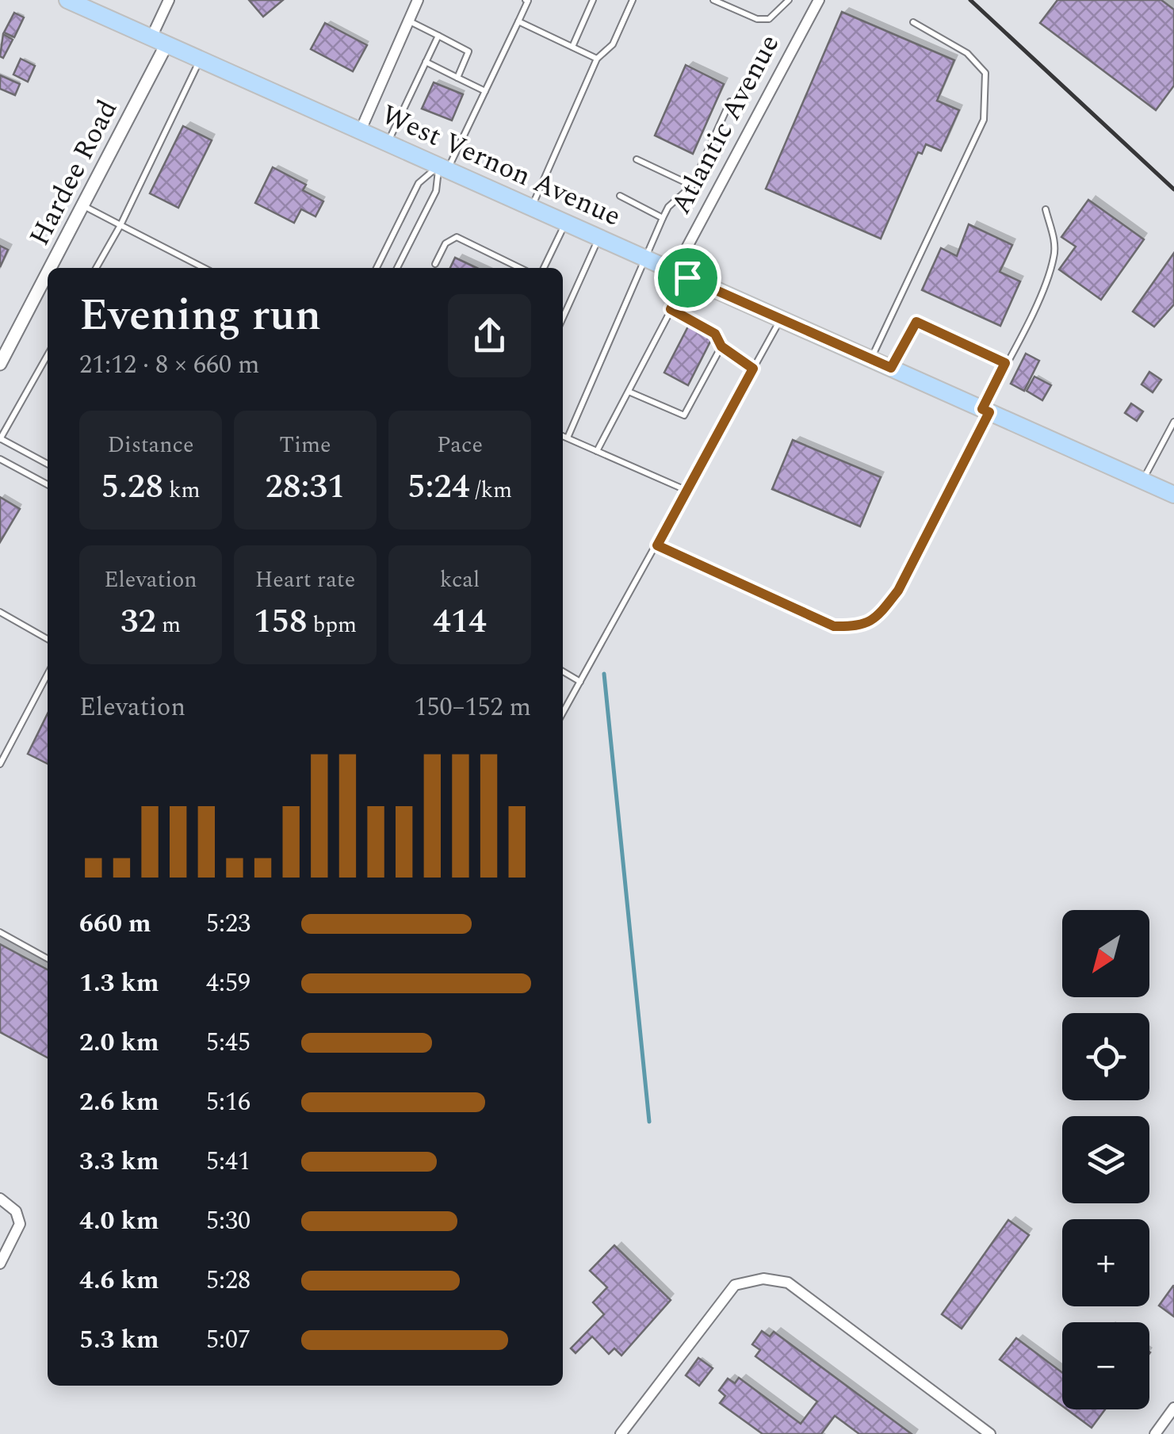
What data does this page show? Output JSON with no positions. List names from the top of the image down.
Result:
{
  "streets": {
    "main road": ["West Vernon Avenue"],
    "street": ["Atlantic Avenue", "Hardee Road"]
  },
  "crossings": [
    ["Atlantic Avenue", "West Vernon Avenue"],
    ["West Vernon Avenue", "Hardee Road"]
  ],
  "north": "bottom left",
  "page": {
    "heading": ["Evening run", "21:12 · 8 × 660 m"],
    "stats": [
      ["Distance", "5.28 km"],
      ["Time", "28:31"],
      ["Pace", "5:24 /km"],
      ["Elevation", "32 m"],
      ["Heart rate", "158 bpm"],
      ["kcal", "414"]
    ],
    "chart": ["Elevation", "150–152 m"],
    "list": [
      {
        "name": "660 m",
        "note": "5:23"
      },
      {
        "name": "1.3 km",
        "note": "4:59"
      },
      {
        "name": "2.0 km",
        "note": "5:45"
      },
      {
        "name": "2.6 km",
        "note": "5:16"
      },
      {
        "name": "3.3 km",
        "note": "5:41"
      },
      {
        "name": "4.0 km",
        "note": "5:30"
      },
      {
        "name": "4.6 km",
        "note": "5:28"
      },
      {
        "name": "5.3 km",
        "note": "5:07"
      }
    ],
    "map_buttons": ["+", "−"]
  }
}
